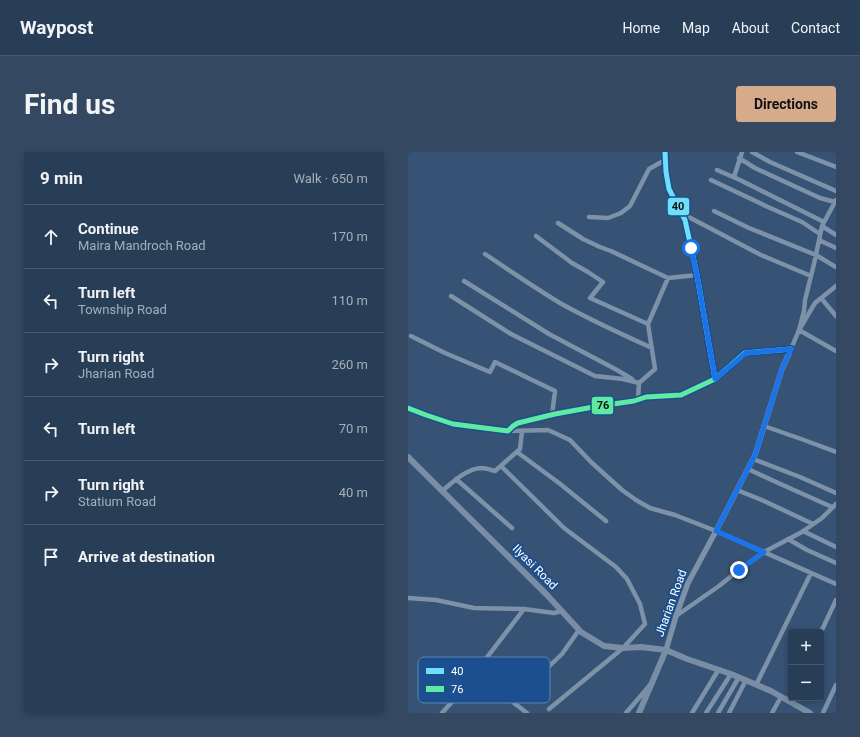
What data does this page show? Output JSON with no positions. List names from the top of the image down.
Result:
{
  "streets": {
    "main road": ["Ilyasi Road", "Jharian Road"]
  },
  "crossings": [
    ["Ilyasi Road", "Jharian Road"]
  ],
  "lines": ["transit line 40", "transit line 76"],
  "legend": ["40", "76"],
  "page": {
    "header": "Waypost",
    "nav": [
      "Home",
      "Map",
      "About",
      "Contact"
    ],
    "buttons": "Directions",
    "title": "Find us",
    "heading": ["9 min", "Walk · 650 m"],
    "list": [
      ["Continue", "Maira Mandroch Road", "170 m"],
      ["Turn left", "Township Road", "110 m"],
      ["Turn right", "Jharian Road", "260 m"],
      ["Turn left", "70 m"],
      ["Turn right", "Statium Road", "40 m"],
      "Arrive at destination"
    ],
    "map_buttons": ["+", "−"]
  }
}
